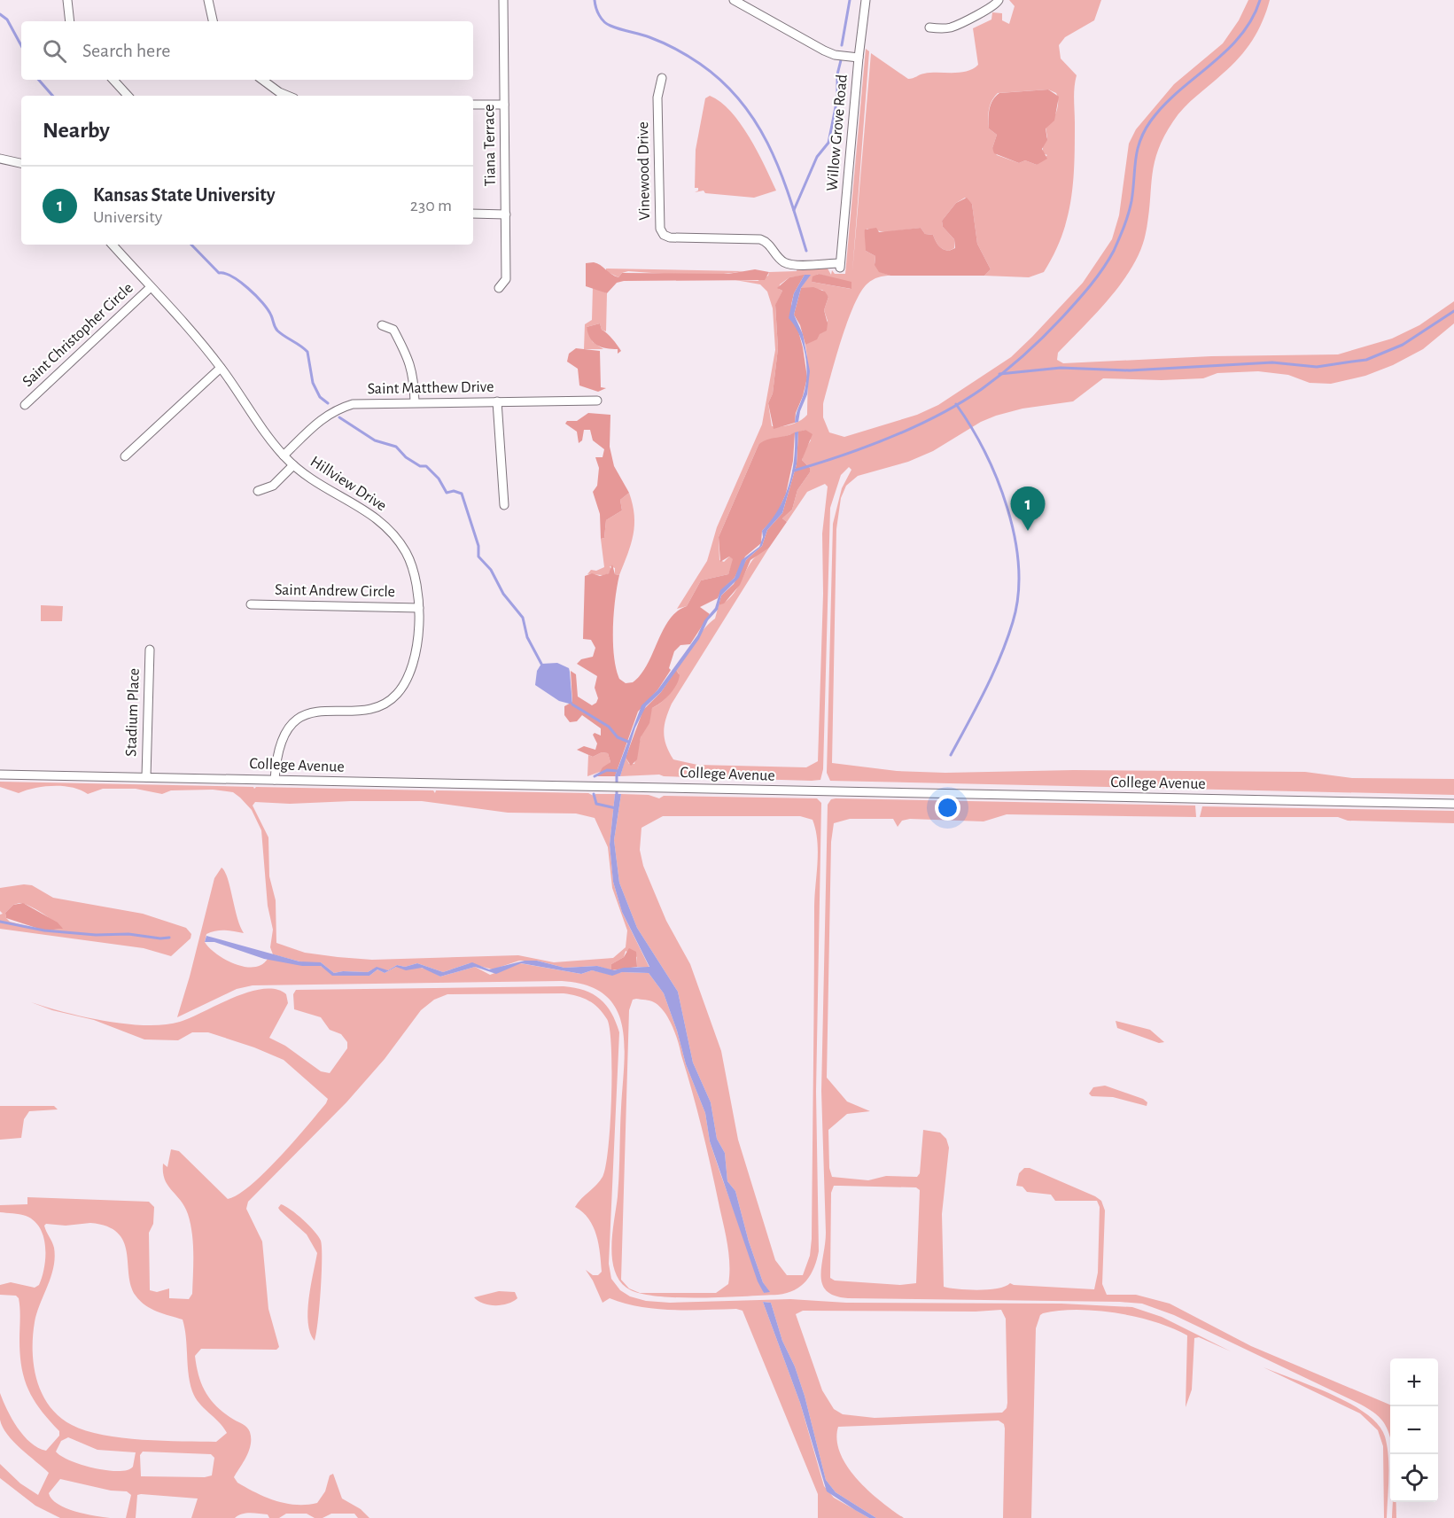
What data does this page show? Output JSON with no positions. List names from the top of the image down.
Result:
{
  "streets": {
    "street": [
      "Willow Grove Road",
      "Tiana Terrace",
      "Vinewood Drive",
      "Saint Christopher Circle",
      "Saint Matthew Drive",
      "Hillview Drive",
      "Saint Andrew Circle",
      "Stadium Place",
      "College Avenue"
    ]
  },
  "crossings": [
    ["Willow Grove Road", "Vinewood Drive"],
    ["Saint Christopher Circle", "Hillview Drive"],
    ["Saint Matthew Drive", "Hillview Drive"],
    ["Hillview Drive", "Saint Andrew Circle"],
    ["Hillview Drive", "College Avenue"],
    ["Stadium Place", "College Avenue"]
  ],
  "page": {
    "search": "Search here",
    "heading": "Nearby",
    "list": [
      {
        "mark": "1",
        "name": "Kansas State University",
        "note": "University",
        "value": "230 m"
      }
    ],
    "pins": "1",
    "map_buttons": ["+", "−"]
  }
}
